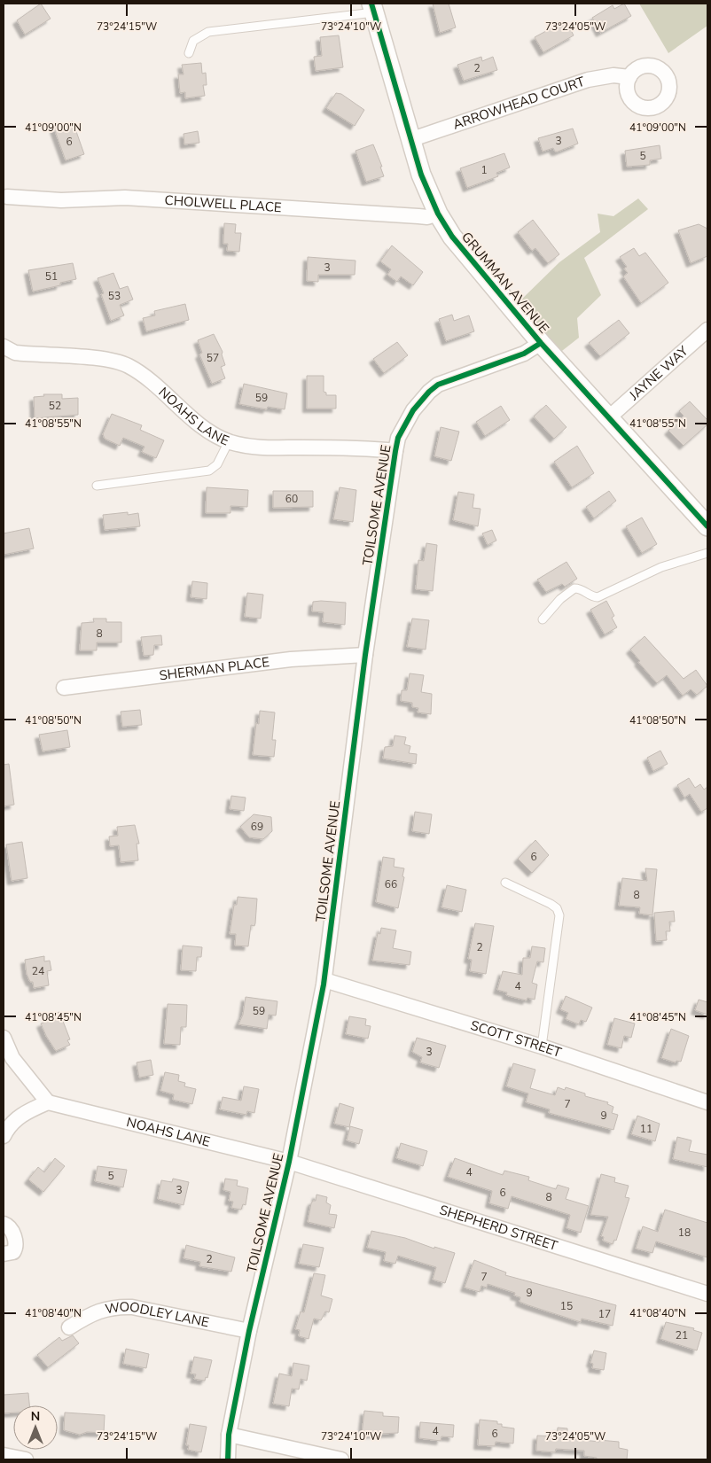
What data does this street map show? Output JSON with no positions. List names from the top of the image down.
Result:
{
  "streets": {
    "street": [
      "ARROWHEAD COURT",
      "CHOLWELL PLACE",
      "GRUMMAN AVENUE",
      "JAYNE WAY",
      "NOAHS LANE",
      "TOILSOME AVENUE",
      "SHERMAN PLACE",
      "SCOTT STREET",
      "SHEPHERD STREET",
      "WOODLEY LANE"
    ]
  },
  "crossings": [
    ["ARROWHEAD COURT", "GRUMMAN AVENUE"],
    ["CHOLWELL PLACE", "GRUMMAN AVENUE"],
    ["GRUMMAN AVENUE", "JAYNE WAY"],
    ["GRUMMAN AVENUE", "TOILSOME AVENUE"],
    ["NOAHS LANE", "TOILSOME AVENUE"],
    ["NOAHS LANE", "SHEPHERD STREET"],
    ["TOILSOME AVENUE", "SHERMAN PLACE"],
    ["TOILSOME AVENUE", "SCOTT STREET"],
    ["TOILSOME AVENUE", "SHEPHERD STREET"],
    ["TOILSOME AVENUE", "WOODLEY LANE"]
  ],
  "house_numbers": [
    "2",
    "3",
    "6",
    "5",
    "1",
    "3",
    "51",
    "53",
    "57",
    "59",
    "52",
    "60",
    "8",
    "69",
    "6",
    "66",
    "8",
    "2",
    "24",
    "4",
    "59",
    "3",
    "7",
    "9",
    "11",
    "4",
    "5",
    "3",
    "6",
    "8",
    "18",
    "2",
    "7",
    "9",
    "15",
    "17",
    "21",
    "4",
    "6"
  ],
  "north": "top",
  "coordinates": [
    "73°24'15\"W",
    "73°24'10\"W",
    "73°24'05\"W",
    "41°09'00\"N",
    "41°08'55\"N",
    "41°08'50\"N",
    "41°08'45\"N",
    "41°08'40\"N"
  ]
}
